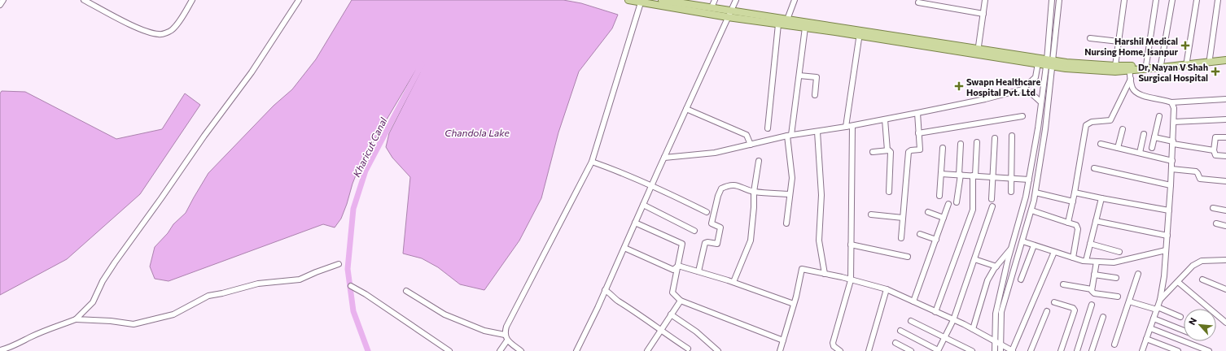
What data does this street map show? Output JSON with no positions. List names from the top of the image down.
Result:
{
  "water": ["Chandola Lake", "Kharicut Canal"],
  "places": {
    "health": ["Harshil Medical Nursing Home, Isanpur", "Dr, Nayan V Shah Surgical Hospital", "Swapn Healthcare Hospital Pvt. Ltd"]
  },
  "north": "top left"
}
